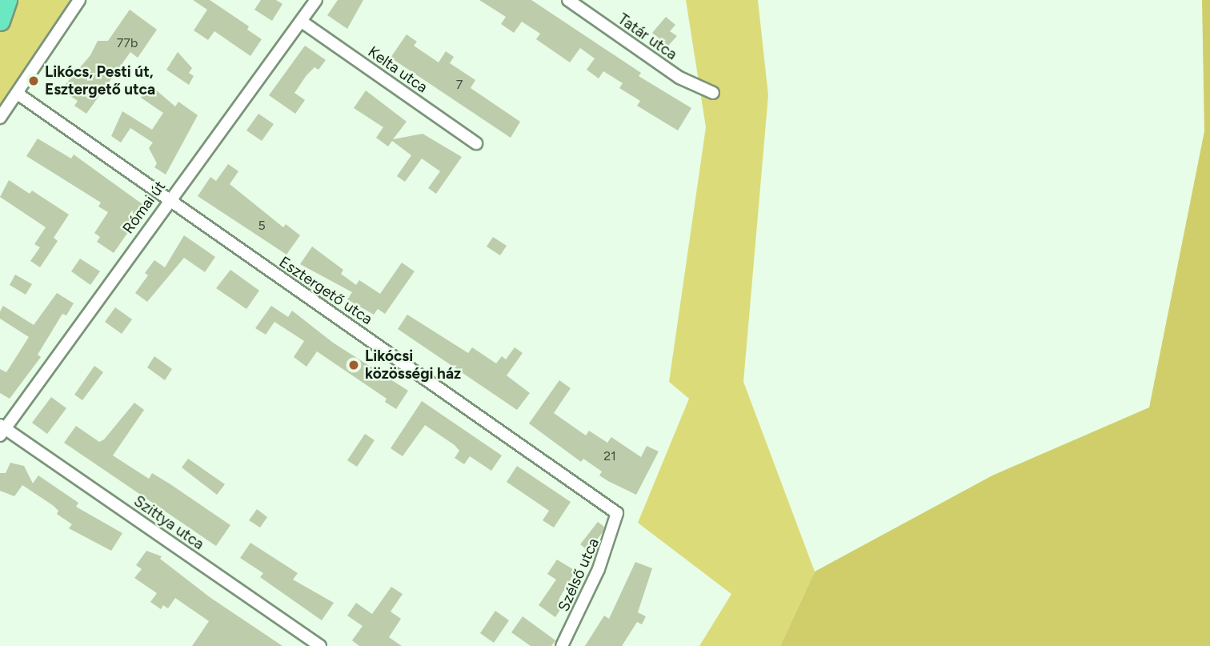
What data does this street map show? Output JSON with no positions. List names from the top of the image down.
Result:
{
  "streets": {
    "street": [
      "Tatár utca",
      "Kelta utca",
      "Római út",
      "Esztergető utca",
      "Szittya utca",
      "Szélső utca"
    ]
  },
  "crossings": [
    ["Kelta utca", "Római út"],
    ["Római út", "Esztergető utca"],
    ["Római út", "Szittya utca"],
    ["Esztergető utca", "Szélső utca"]
  ],
  "places": ["Likócs, Pesti út, Esztergető utca", "Likócsi közösségi ház"],
  "house_numbers": [
    "77b",
    "7",
    "5",
    "21"
  ]
}
